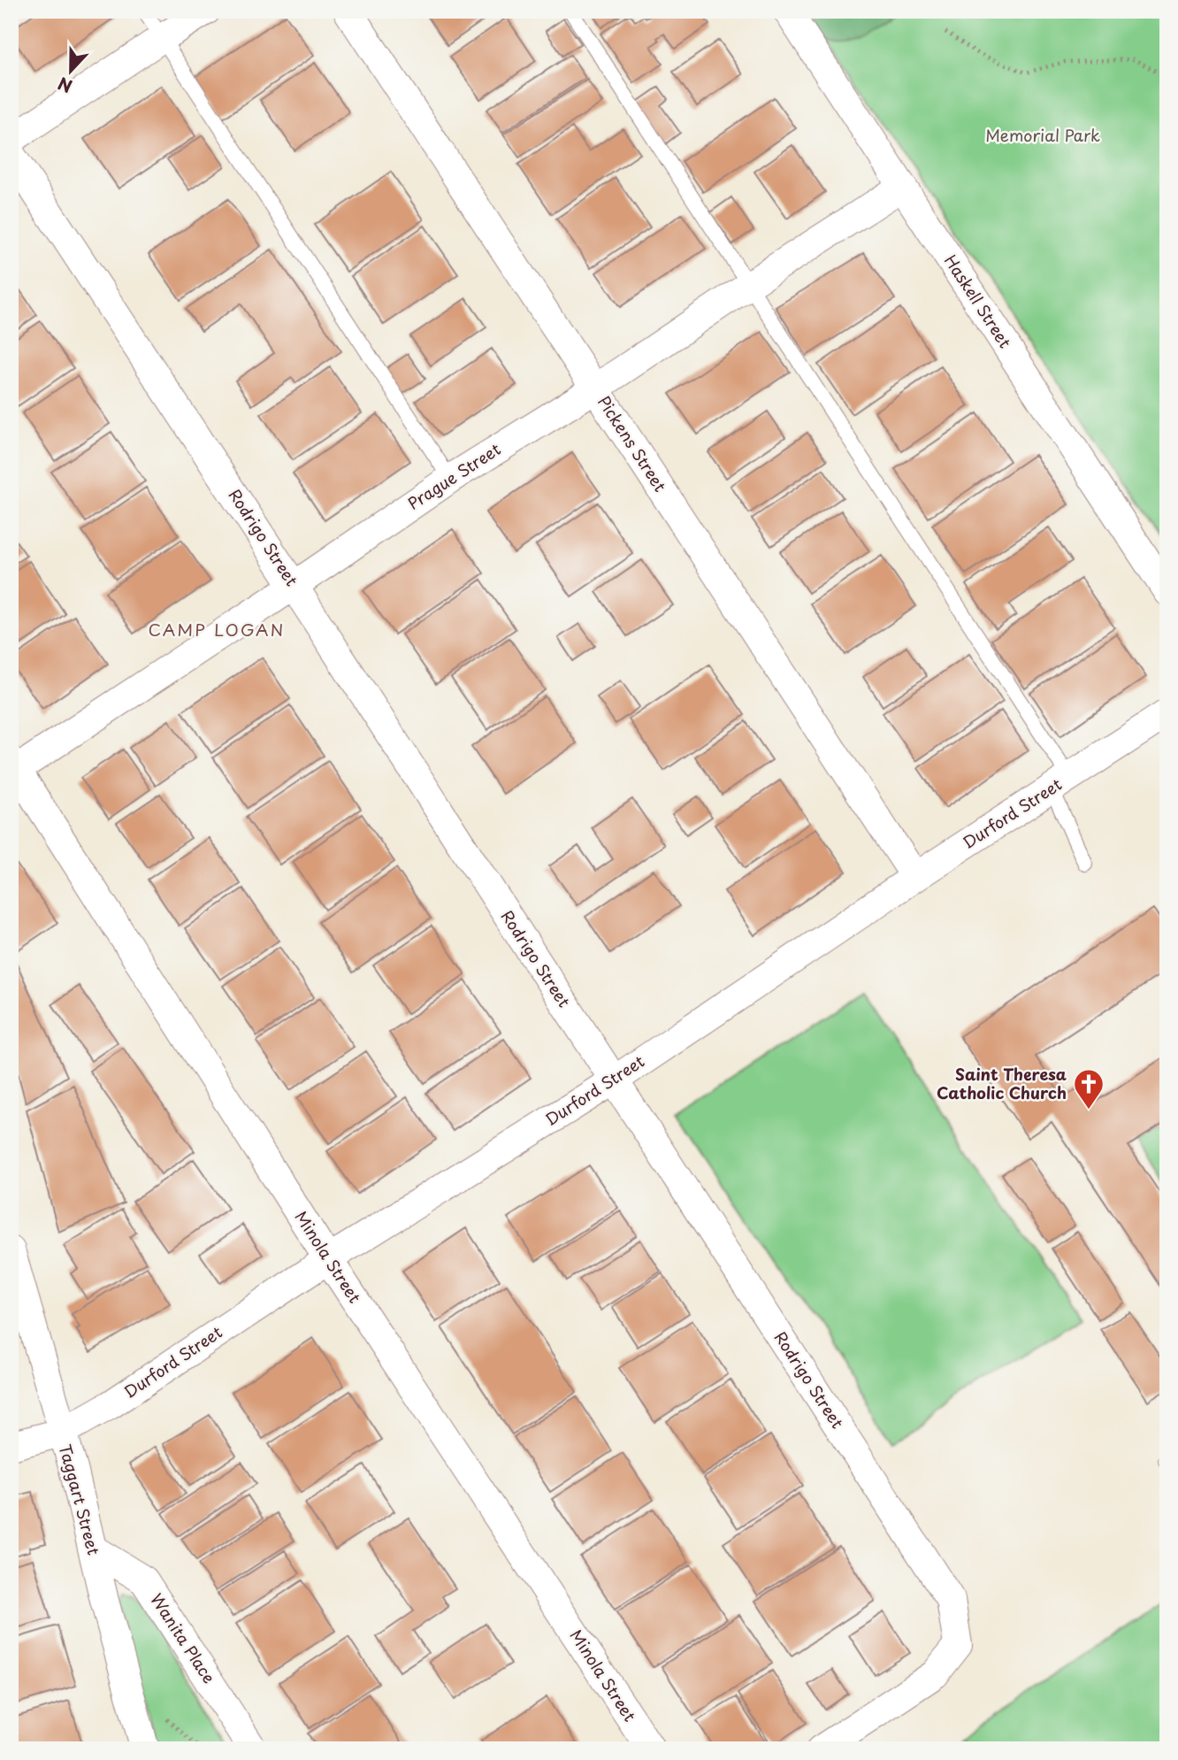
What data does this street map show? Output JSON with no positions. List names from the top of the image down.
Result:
{
  "streets": {
    "street": [
      "Haskell Street",
      "Pickens Street",
      "Prague Street",
      "Rodrigo Street",
      "Durford Street",
      "Minola Street",
      "Taggart Street",
      "Wanita Place"
    ]
  },
  "crossings": [
    ["Haskell Street", "Prague Street"],
    ["Pickens Street", "Prague Street"],
    ["Pickens Street", "Durford Street"],
    ["Prague Street", "Rodrigo Street"],
    ["Prague Street", "Minola Street"],
    ["Rodrigo Street", "Durford Street"],
    ["Durford Street", "Minola Street"],
    ["Durford Street", "Taggart Street"],
    ["Taggart Street", "Wanita Place"]
  ],
  "districts": ["CAMP LOGAN"],
  "parks": ["Memorial Park"],
  "places": {
    "church": ["Saint Theresa Catholic Church"]
  },
  "north": "bottom"
}
